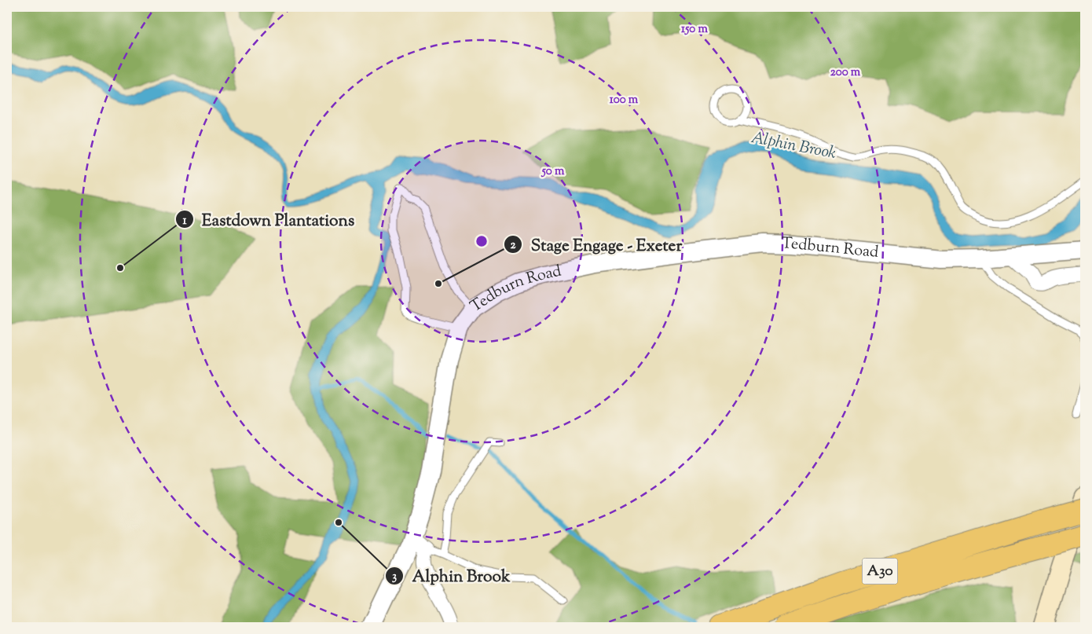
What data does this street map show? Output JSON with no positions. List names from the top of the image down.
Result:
{
  "streets": {
    "highway": ["A30"],
    "street": ["Tedburn Road"]
  },
  "water": ["Alphin Brook"],
  "places": ["Eastdown Plantations", "Stage Engage - Exeter", "Alphin Brook"],
  "rings": [
    "150 m",
    "200 m",
    "100 m",
    "50 m"
  ]
}
